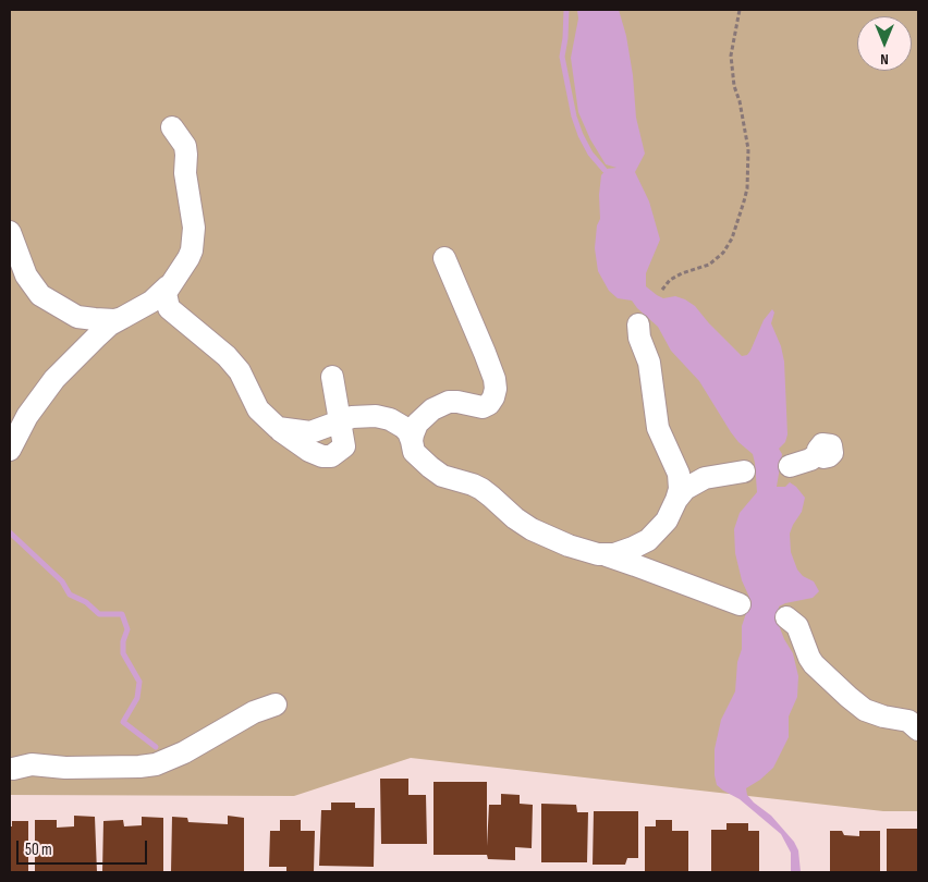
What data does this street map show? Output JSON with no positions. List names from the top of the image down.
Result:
{
  "scale_bar": "50 m",
  "north": "bottom"
}
